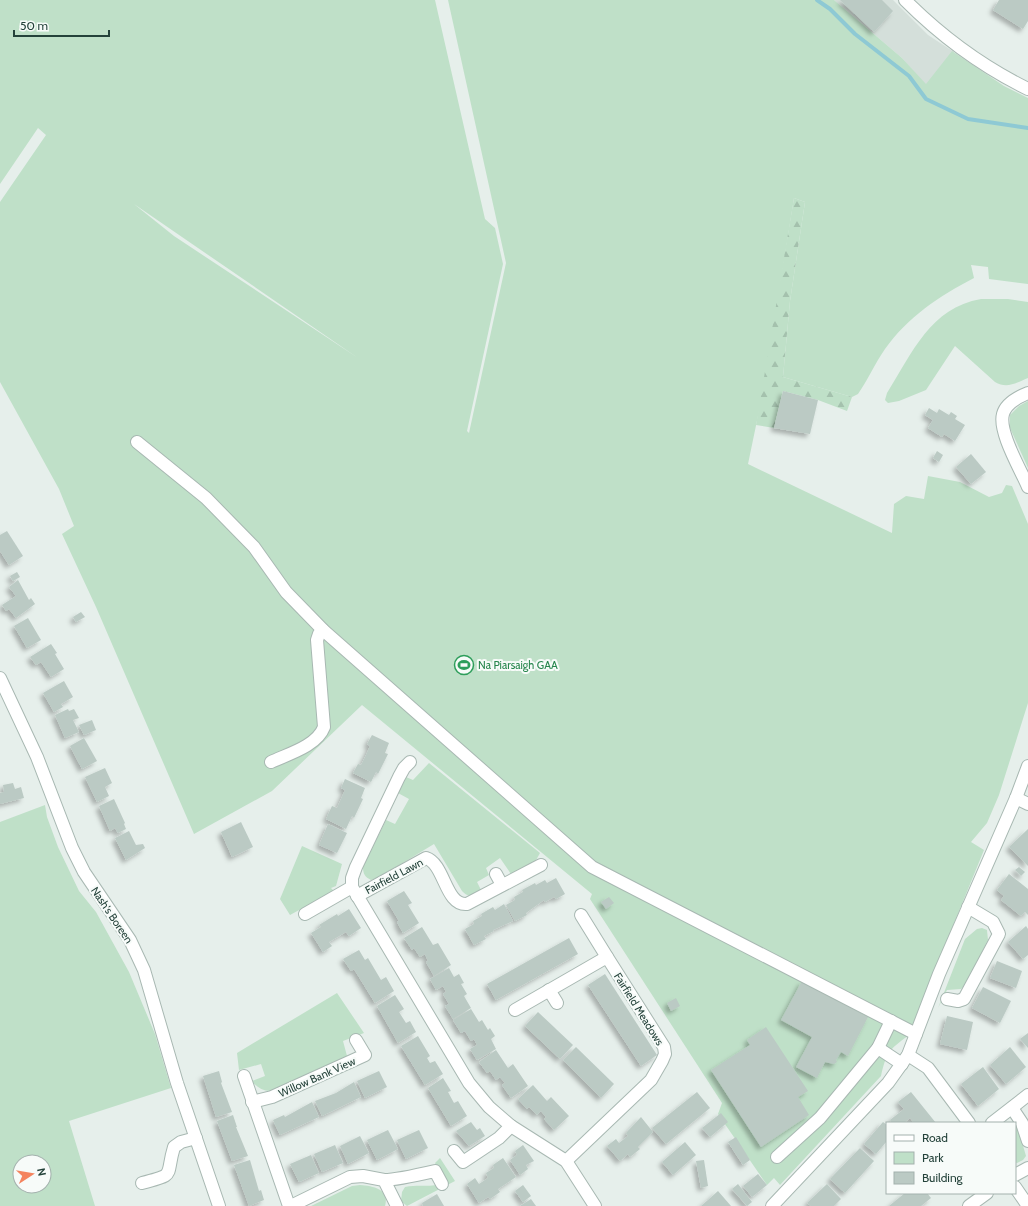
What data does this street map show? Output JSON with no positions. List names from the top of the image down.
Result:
{
  "streets": {
    "street": [
      "Fairfield Lawn",
      "Nash's Boreen",
      "Fairfield Meadows",
      "Willow Bank View"
    ]
  },
  "places": {
    "sports": ["Na Piarsaigh GAA"]
  },
  "legend": ["Road", "Park", "Building"],
  "scale_bar": "50 m",
  "north": "right"
}
